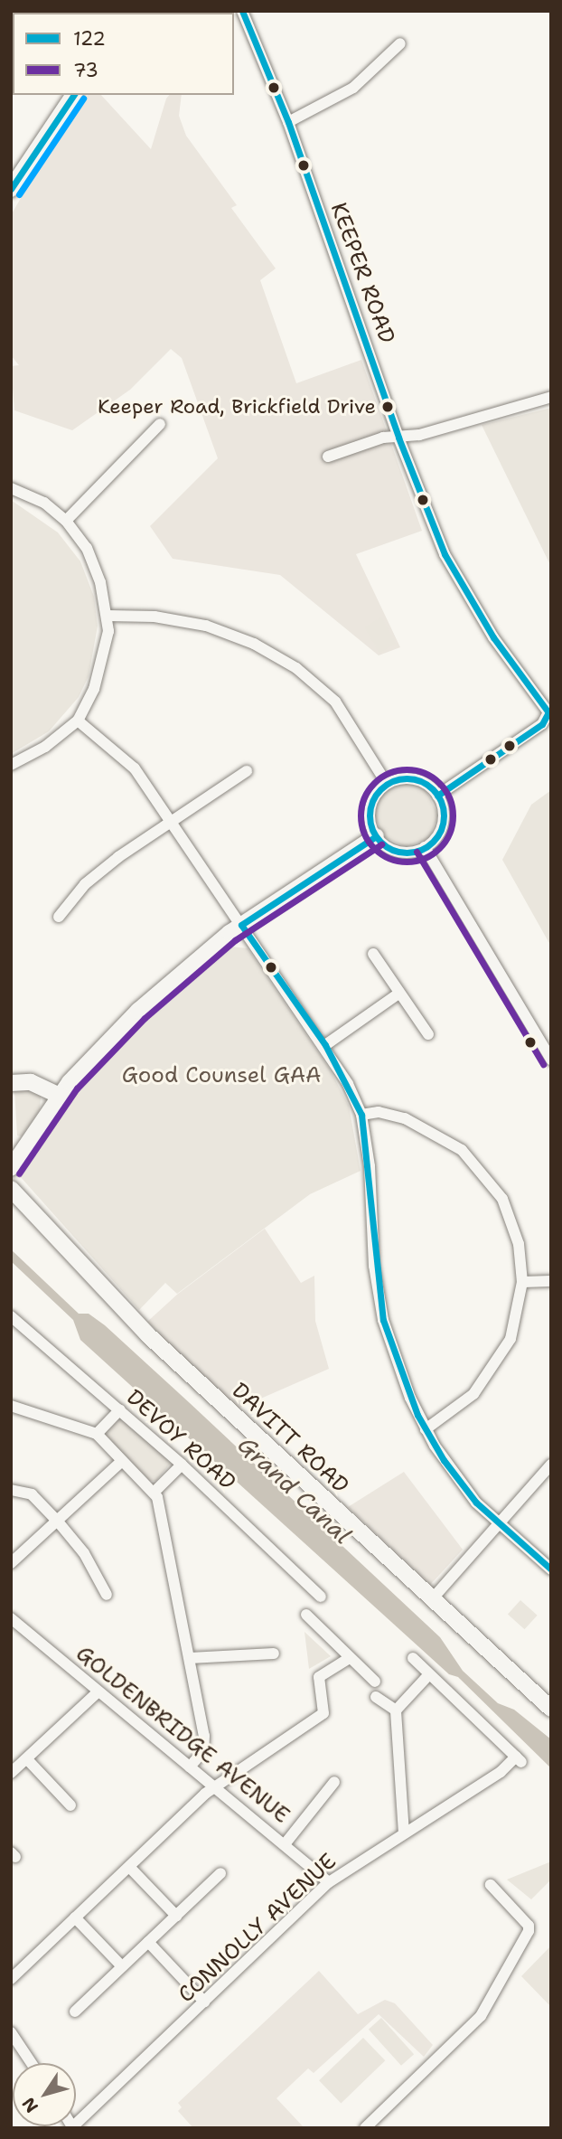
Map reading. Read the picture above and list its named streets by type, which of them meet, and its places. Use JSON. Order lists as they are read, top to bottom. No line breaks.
{"streets":{"main road":["DAVITT ROAD"],"street":["KEEPER ROAD","DEVOY ROAD","GOLDENBRIDGE AVENUE","CONNOLLY AVENUE"]},"crossings":[["GOLDENBRIDGE AVENUE","CONNOLLY AVENUE"]],"water":["Grand Canal"],"parks":["Good Counsel GAA"],"places":["Keeper Road, Brickfield Drive"],"lines":["transit line 122","transit line 73"],"legend":["122","73"],"north":"bottom left"}
